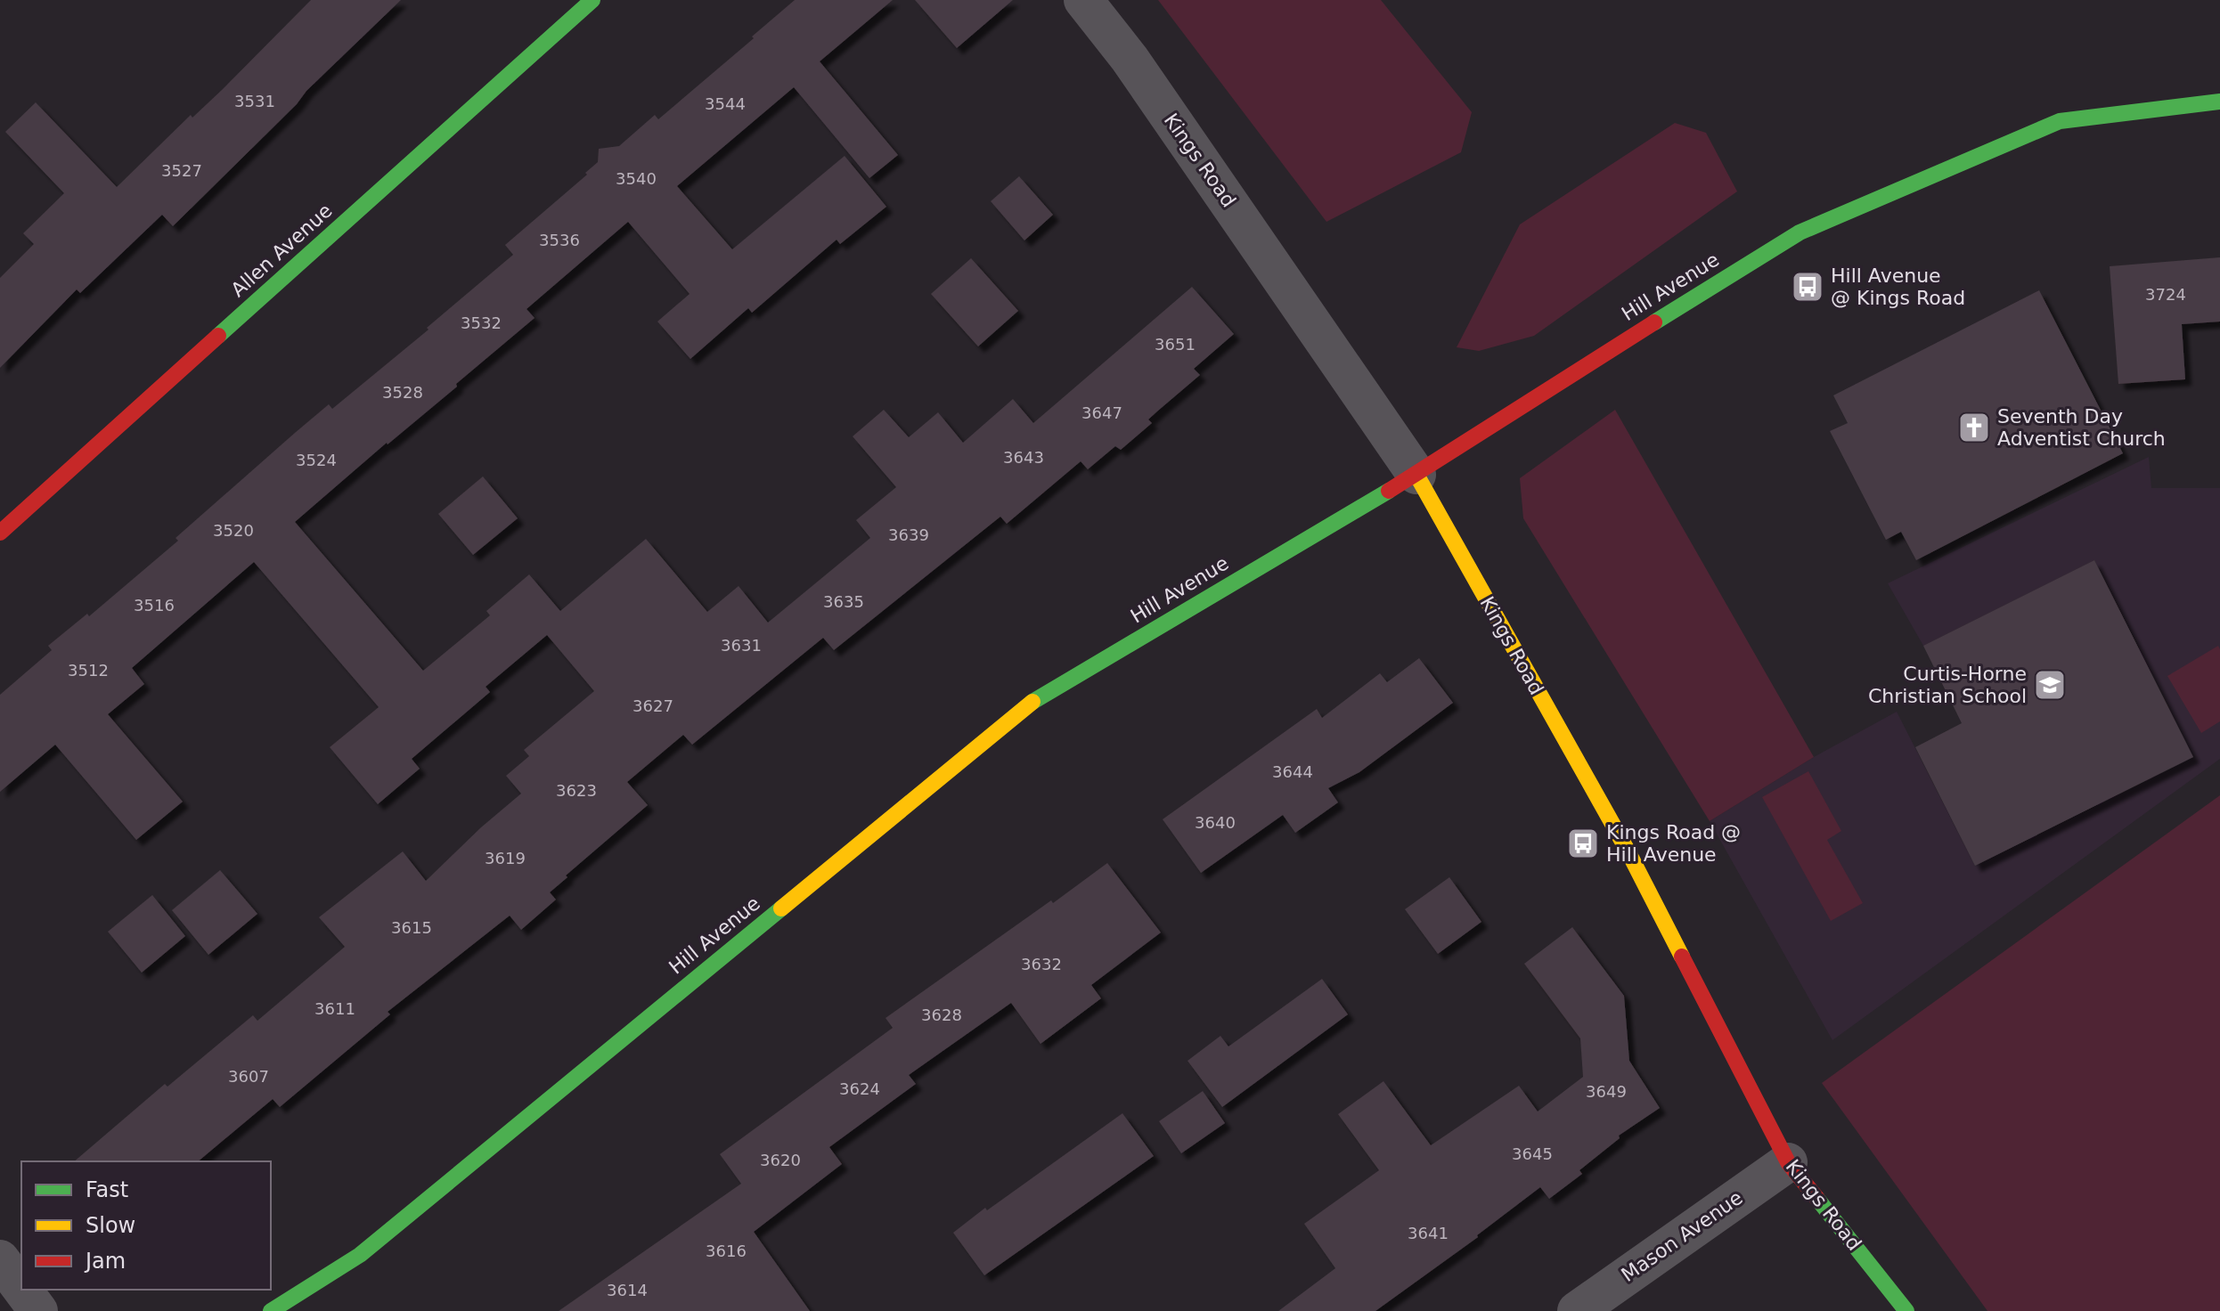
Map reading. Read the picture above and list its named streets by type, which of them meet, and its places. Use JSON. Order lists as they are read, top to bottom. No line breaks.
{"streets":{"street":["Kings Road","Allen Avenue","Hill Avenue","Mason Avenue"]},"crossings":[["Kings Road","Hill Avenue"],["Kings Road","Mason Avenue"]],"places":{"bus stop":["Hill Avenue @ Kings Road","Kings Road @ Hill Avenue"],"church":["Seventh Day Adventist Church"],"school or university":["Curtis-Horne Christian School"]},"house_numbers":["3531","3544","3527","3540","3536","3724","3532","3651","3528","3647","3643","3524","3520","3639","3635","3516","3631","3512","3627","3644","3623","3640","3619","3615","3632","3611","3628","3607","3624","3649","3645","3620","3641","3616","3614"],"legend":["Fast","Slow","Jam"]}
